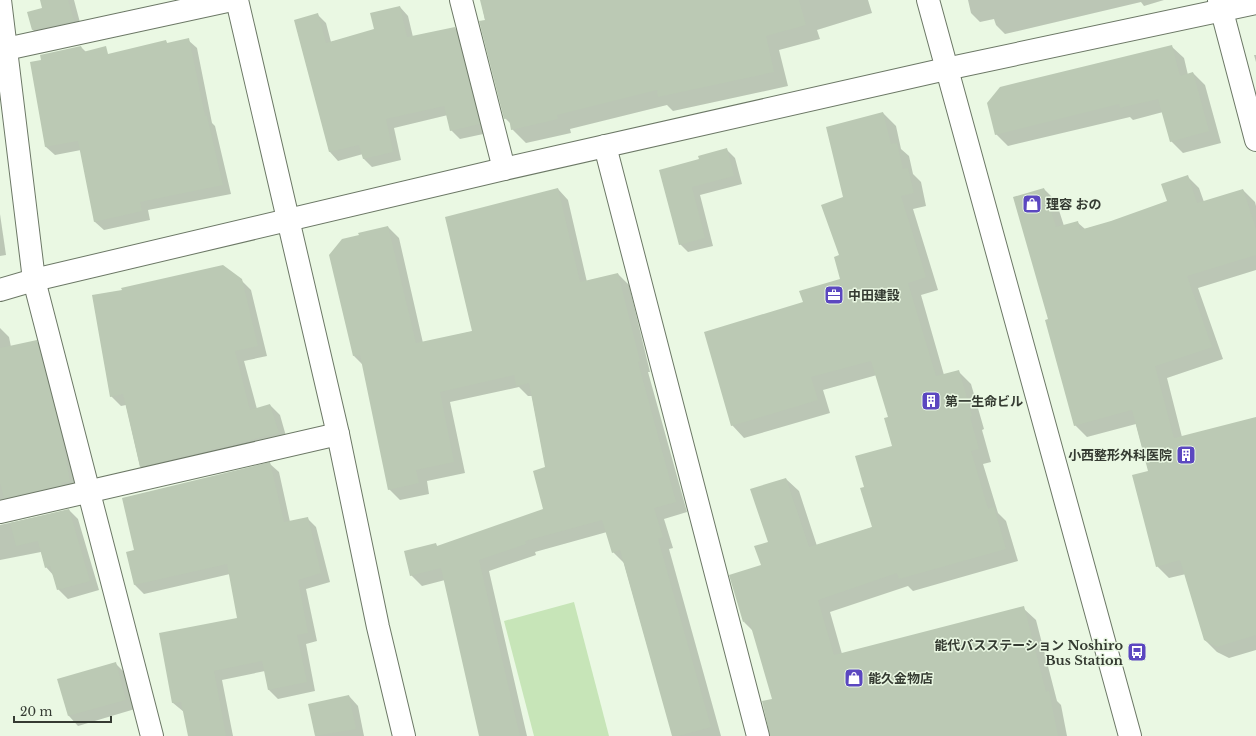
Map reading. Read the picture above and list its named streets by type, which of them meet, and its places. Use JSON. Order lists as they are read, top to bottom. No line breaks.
{"places":{"shop":["理容 おの","能久金物店"],"office":["中田建設"],"building":["第一生命ビル","小西整形外科医院"],"bus stop":["能代バスステーション Noshiro Bus Station"]},"scale_bar":"20 m"}
